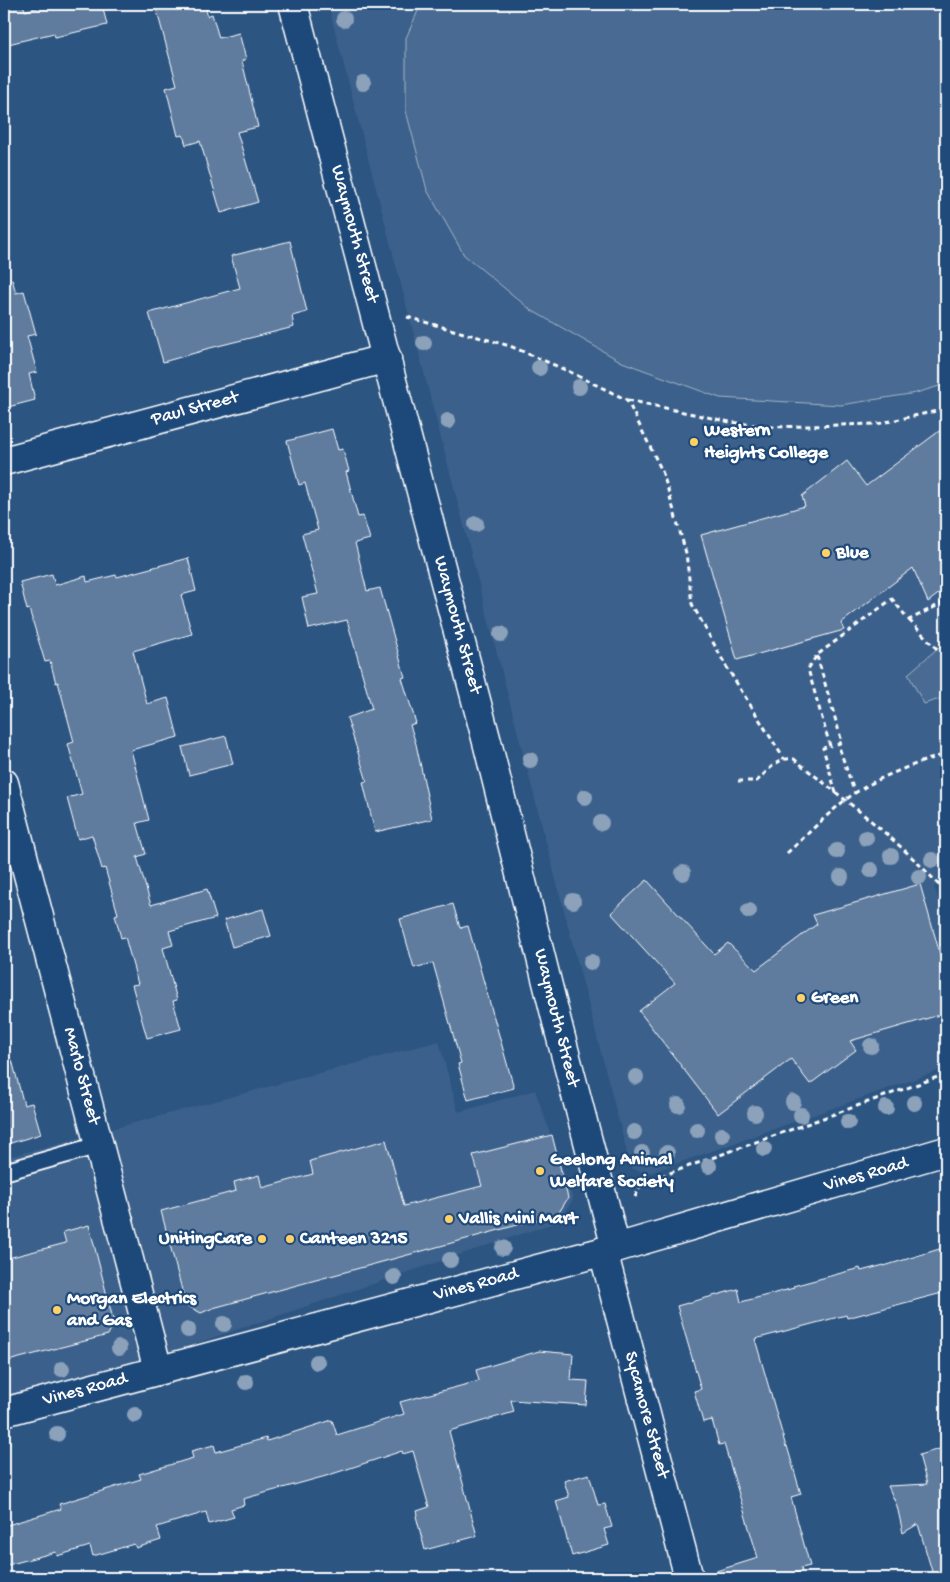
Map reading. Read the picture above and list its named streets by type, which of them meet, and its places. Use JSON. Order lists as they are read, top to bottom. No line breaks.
{"streets":{"street":["Waymouth Street","Paul Street","Marlo Street","Vines Road","Sycamore Street"]},"crossings":[["Waymouth Street","Paul Street"],["Waymouth Street","Vines Road"],["Waymouth Street","Sycamore Street"],["Marlo Street","Vines Road"],["Vines Road","Sycamore Street"]],"places":["Western Heights College","Blue","Green","Geelong Animal Welfare Society","Vallis Mini Mart","UnitingCare","Canteen 3215","Morgan Electrics and Gas"]}
